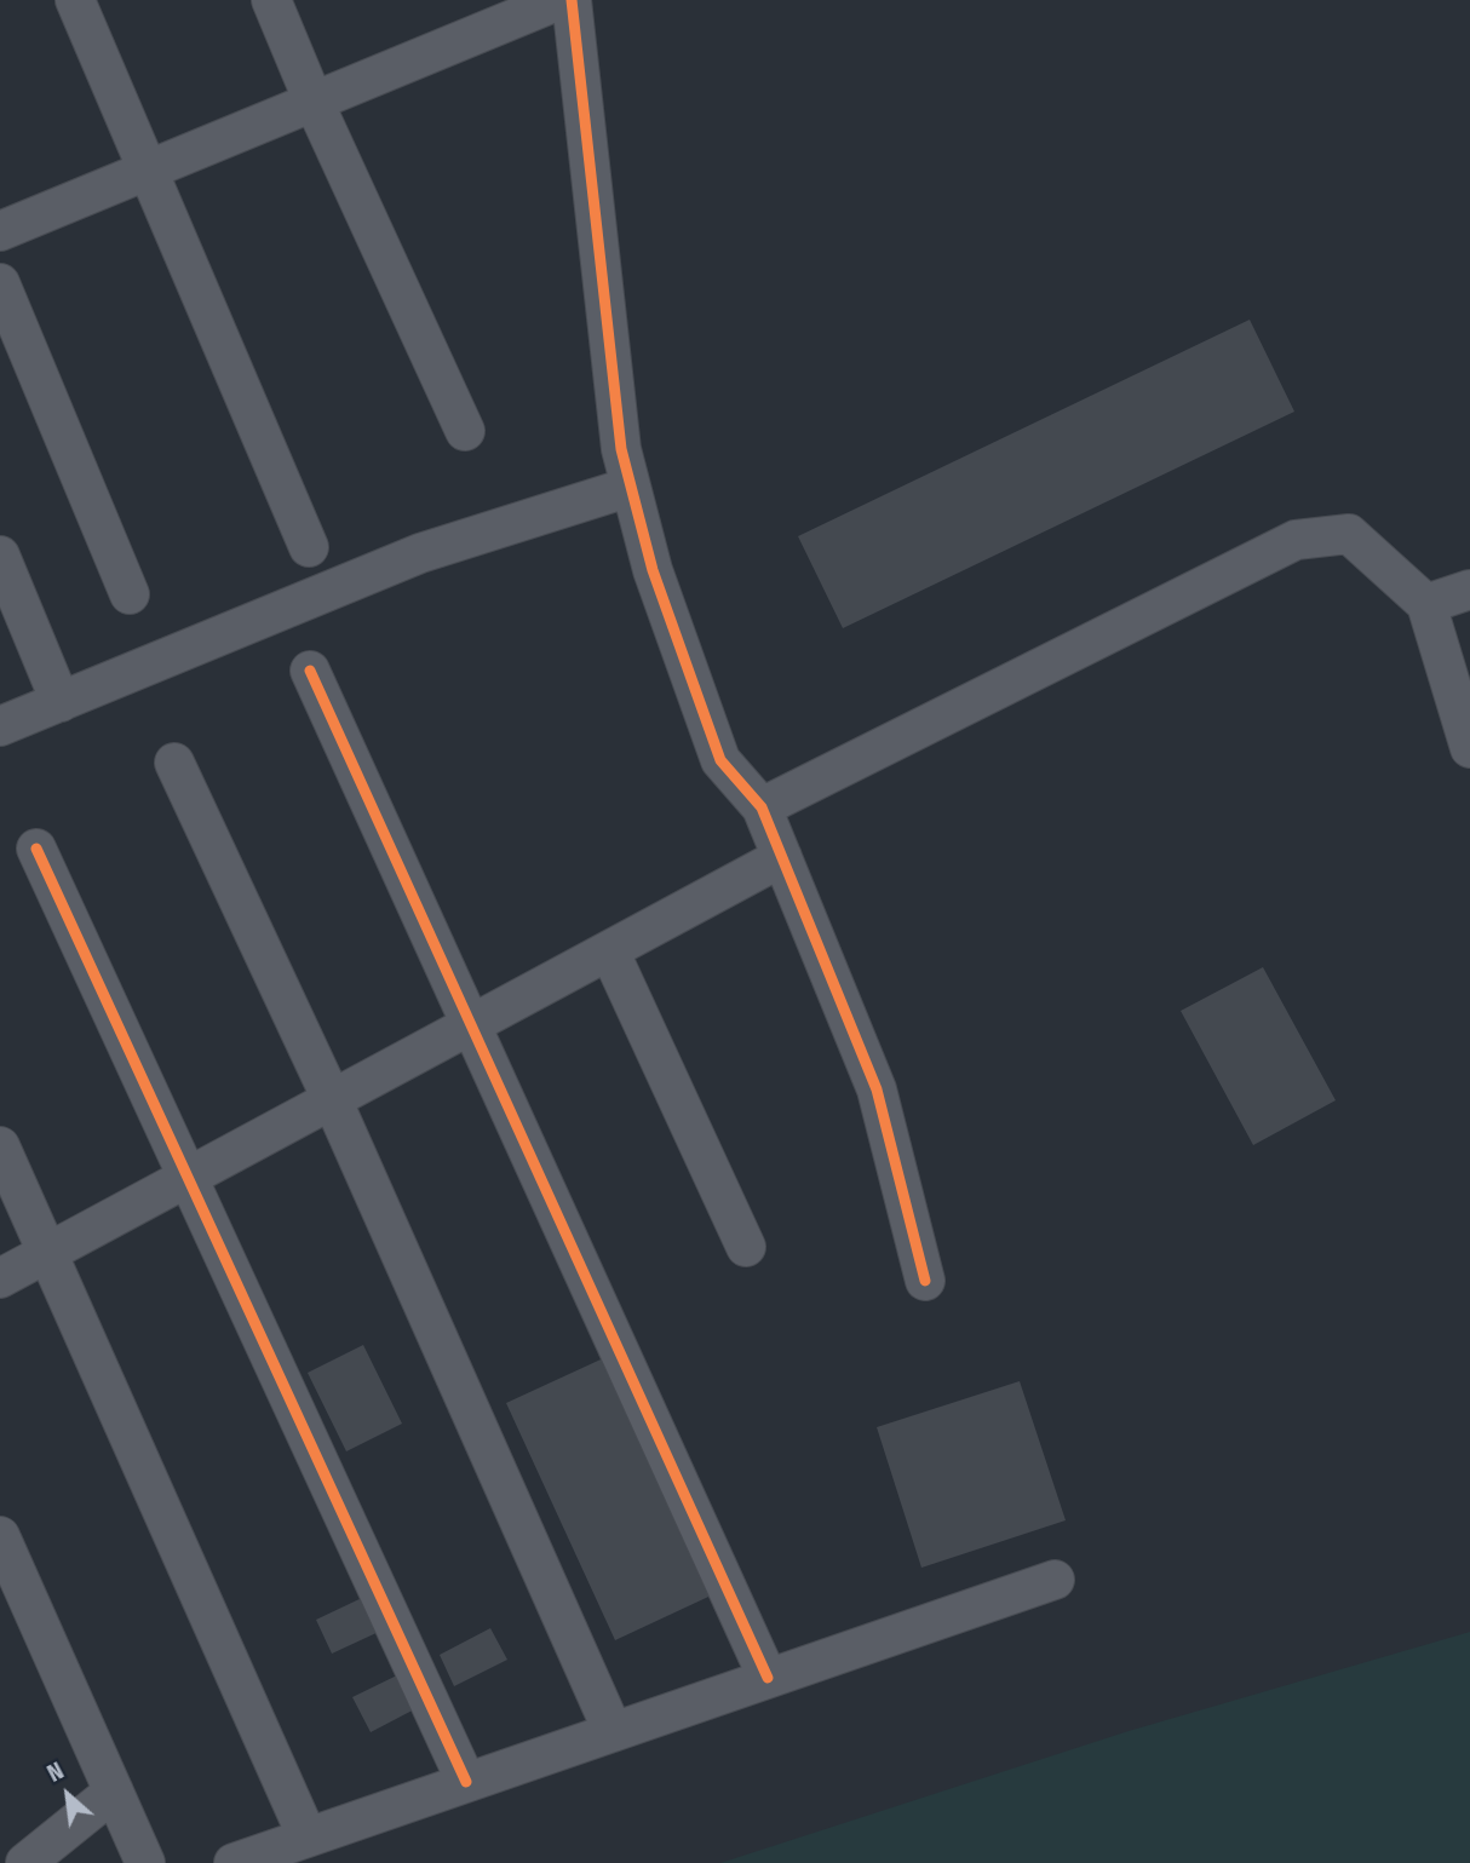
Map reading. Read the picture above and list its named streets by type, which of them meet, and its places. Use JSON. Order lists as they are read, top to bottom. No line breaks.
{"north":"top left"}
